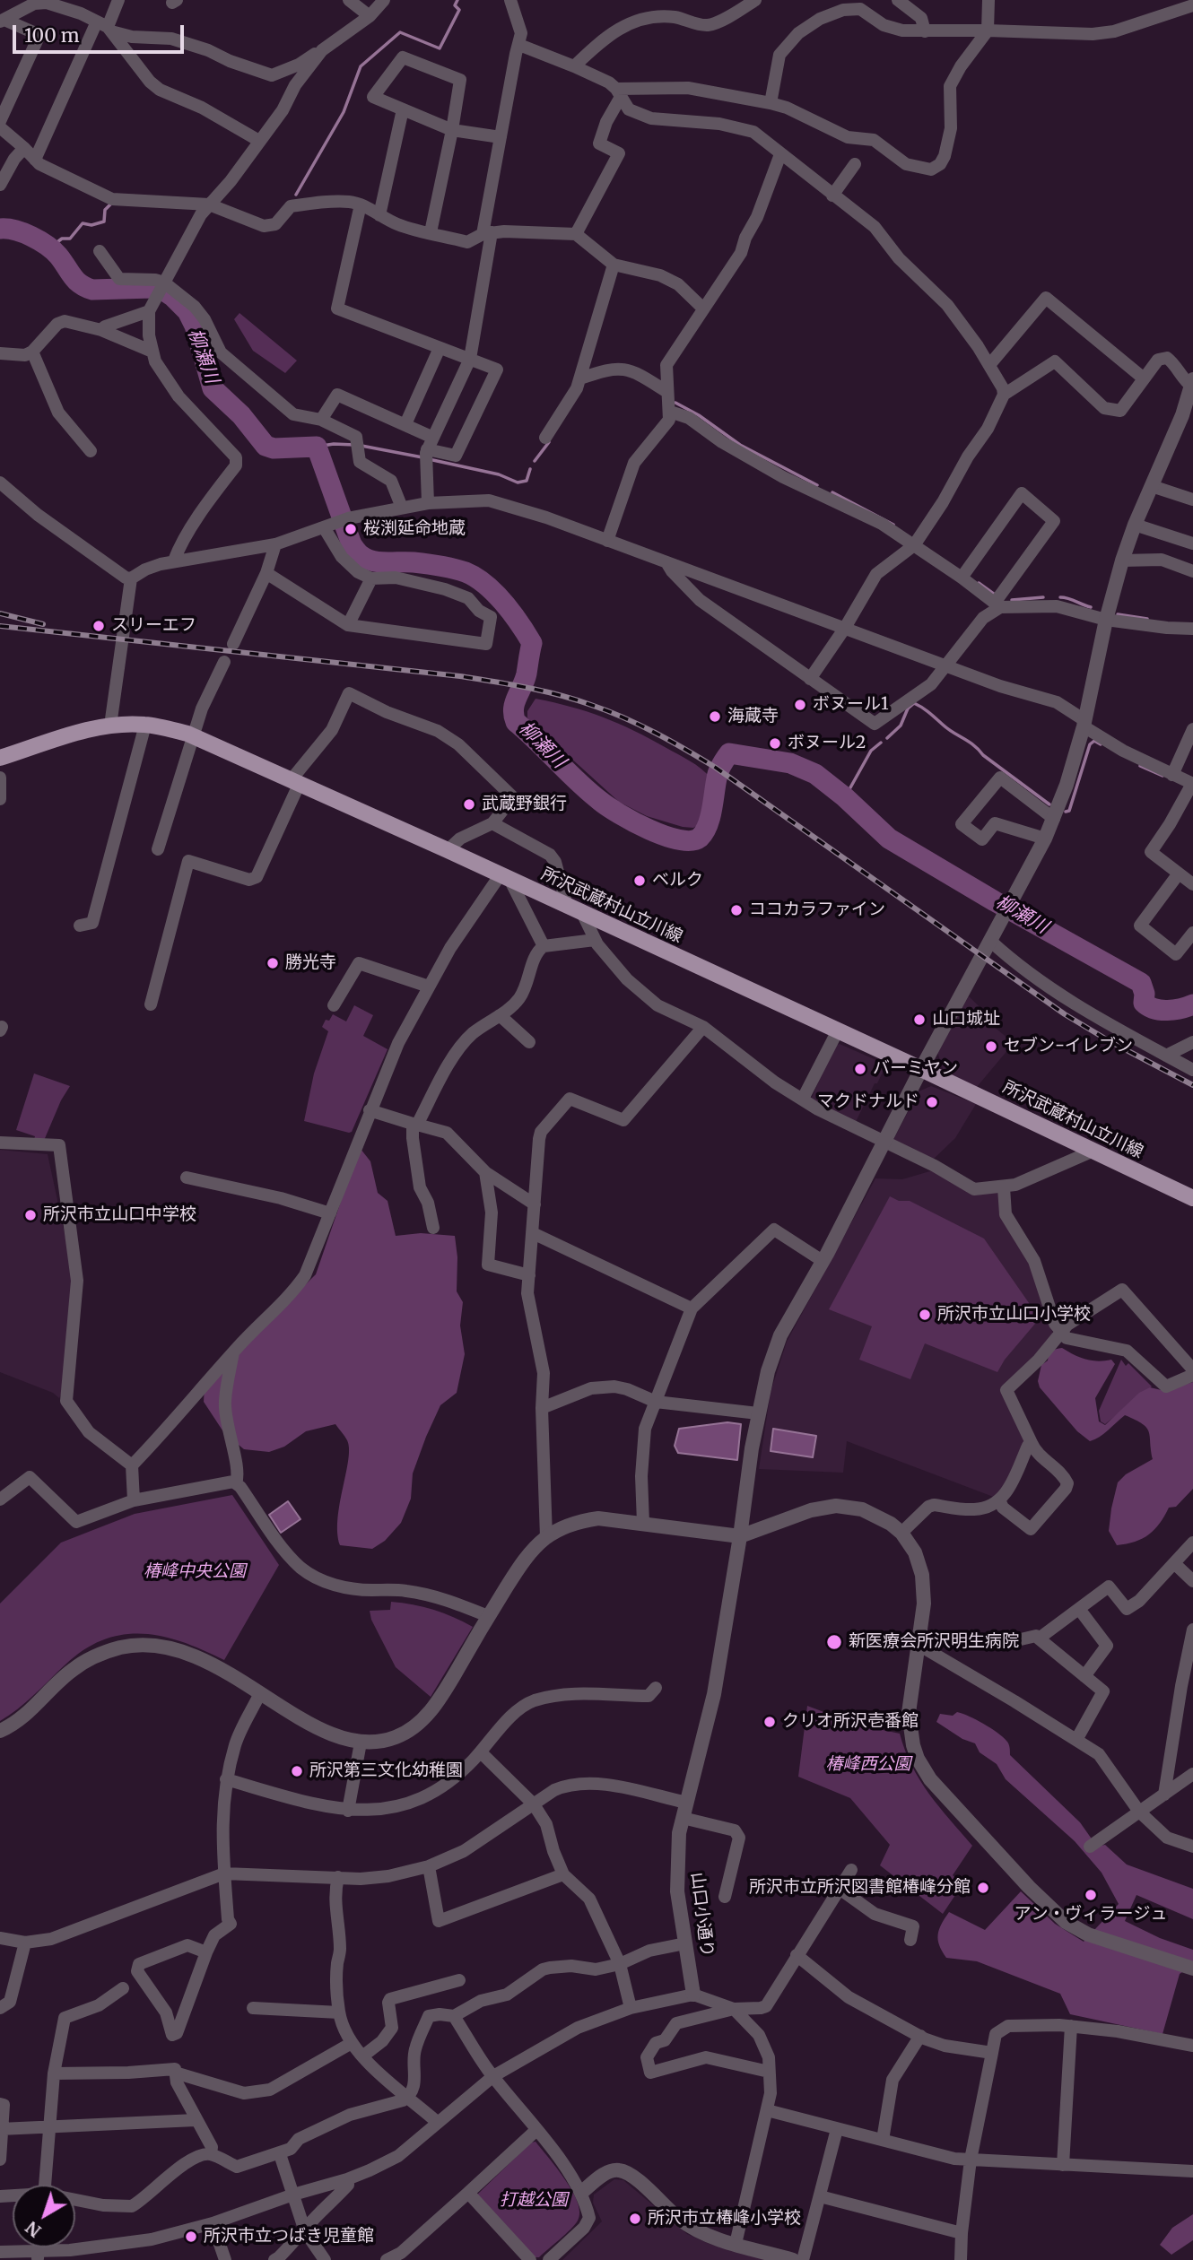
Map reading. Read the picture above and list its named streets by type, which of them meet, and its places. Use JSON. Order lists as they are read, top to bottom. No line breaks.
{"streets":{"main road":["所沢武蔵村山立川線"],"street":["山口小通り"]},"crossings":[["所沢武蔵村山立川線","山口小通り"]],"water":["柳瀬川"],"parks":["椿峰中央公園","椿峰西公園","打越公園"],"places":["桜渕延命地蔵","スリーエフ","ボヌール1","海蔵寺","ボヌール2","武蔵野銀行","ベルク","ココカラファイン","勝光寺","山口城址","セブン-イレブン","バーミヤン","マクドナルド","所沢市立山口中学校","所沢市立山口小学校","新医療会所沢明生病院","クリオ所沢壱番館","所沢第三文化幼稚園","所沢市立所沢図書館椿峰分館","アン・ヴィラージュ","所沢市立椿峰小学校","所沢市立つばき児童館"],"scale_bar":"100 m","north":"bottom left"}
